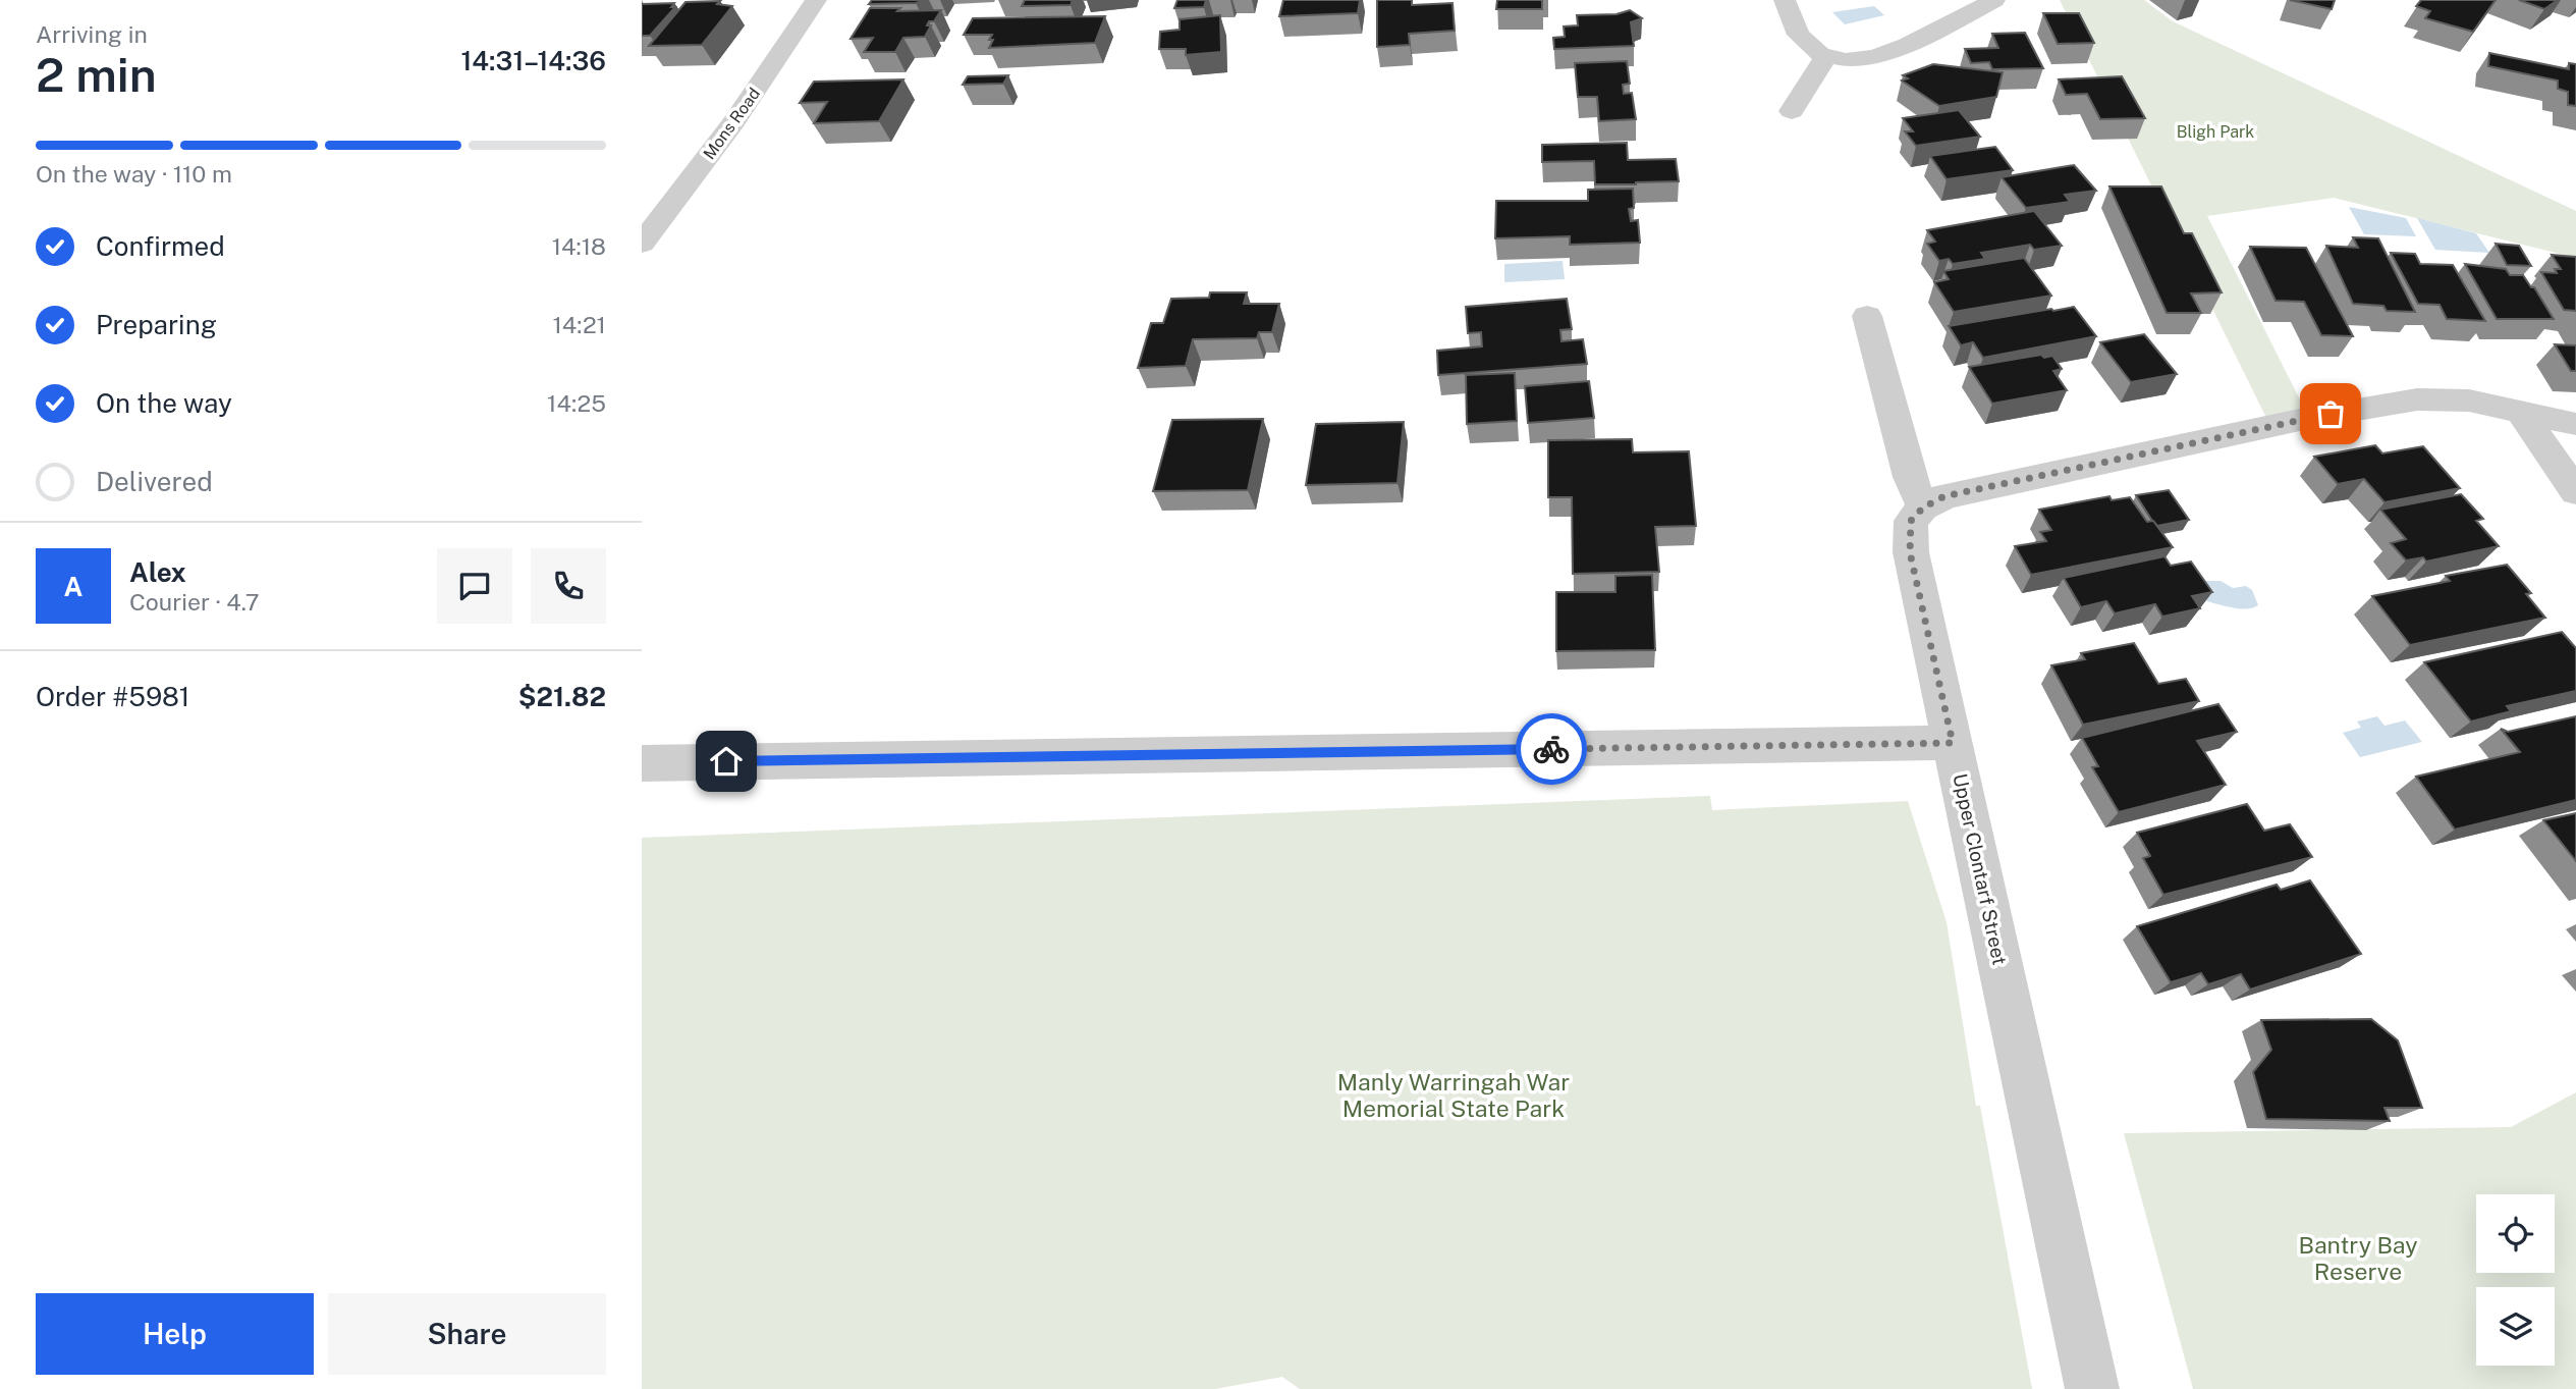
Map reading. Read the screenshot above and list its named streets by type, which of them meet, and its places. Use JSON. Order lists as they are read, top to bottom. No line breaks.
{"streets":{"street":["Mons Road","Upper Clontarf Street"]},"parks":["Bligh Park","Manly Warringah War Memorial State Park","Bantry Bay Reserve"],"page":{"heading":["2 min","Arriving in","14:31–14:36"],"panel":["Alex","Courier · 4.7","Order #5981","$21.82"],"bar":"On the way · 110 m","list":[["Confirmed","14:18"],["Preparing","14:21"],["On the way","14:25"],"Delivered"],"round":"A","buttons":["Help","Share"]}}
